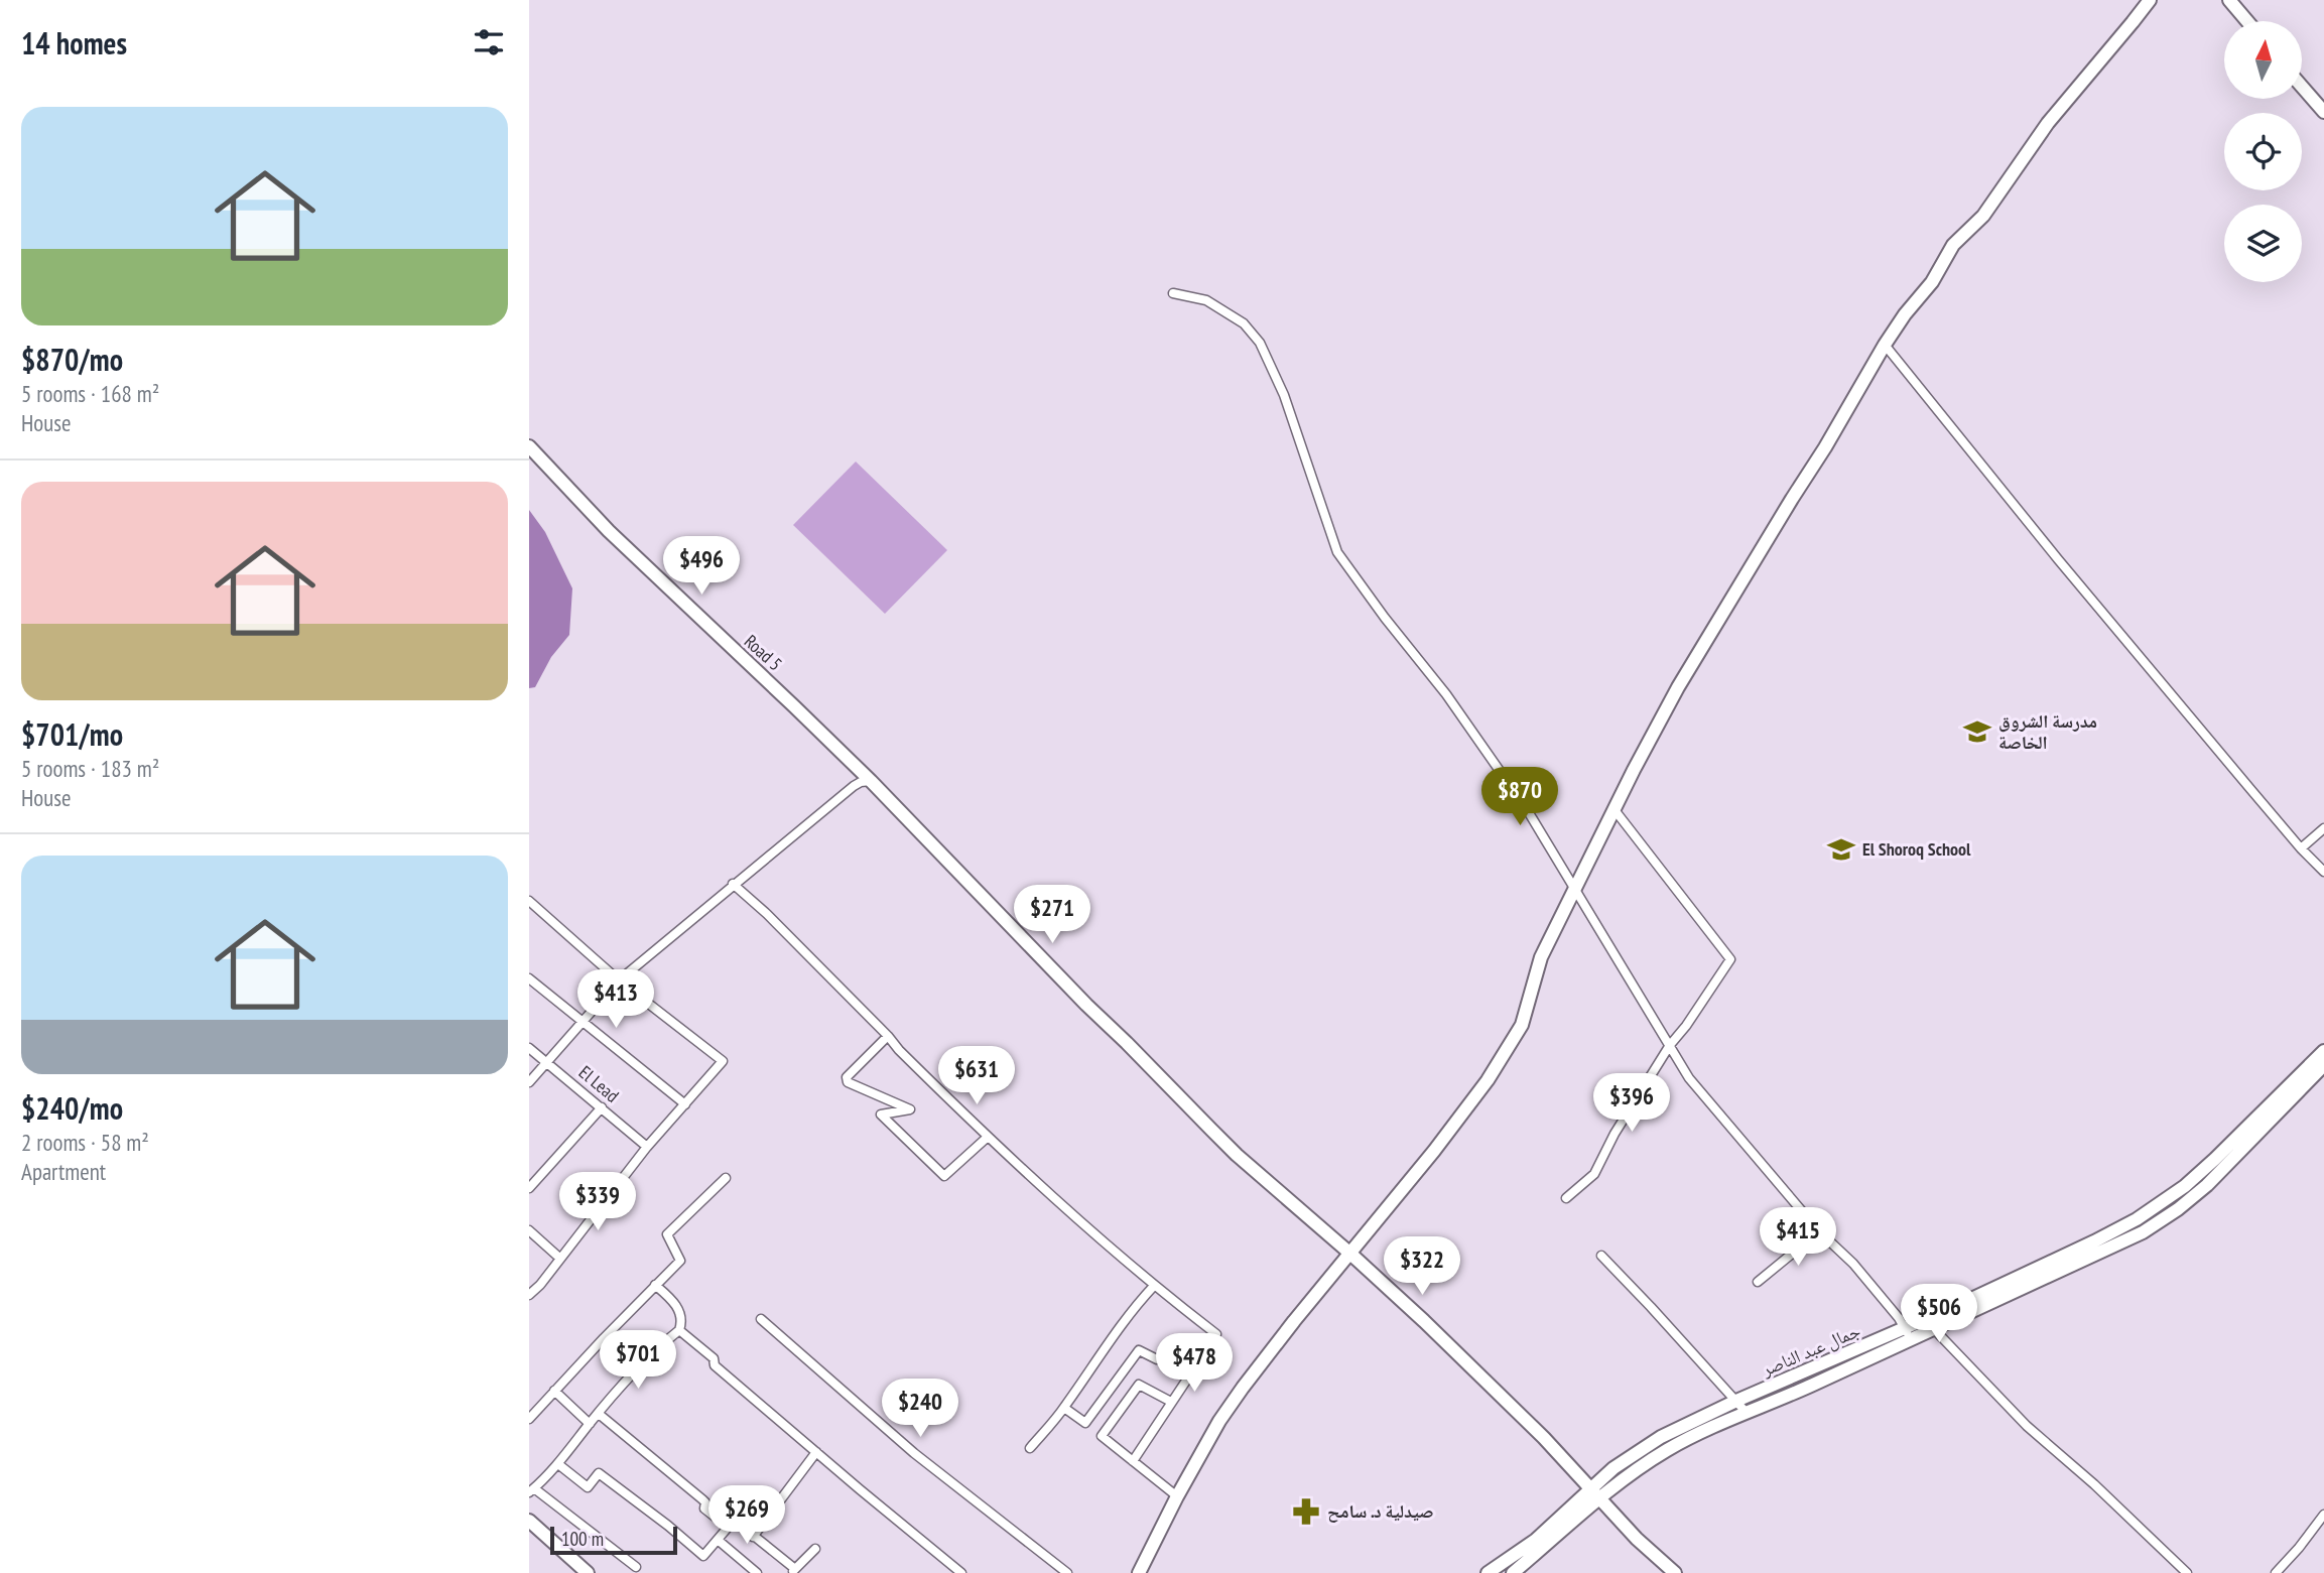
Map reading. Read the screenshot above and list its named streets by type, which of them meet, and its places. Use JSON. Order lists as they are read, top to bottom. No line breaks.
{"streets":{"main road":["Road 5","جمال عبد الناصر"],"street":["El Lead"]},"crossings":[["Road 5","جمال عبد الناصر"]],"places":{"school or university":["مدرسة الشروق الخاصة","El Shoroq School"],"pharmacy":["صيدلية د. سامح"]},"scale_bar":"100 m","north":"top","page":{"heading":"14 homes","list":[{"name":"$870/mo","note":"5 rooms · 168 m² · House"},{"name":"$701/mo","note":"5 rooms · 183 m² · House"},{"name":"$240/mo","note":"2 rooms · 58 m² · Apartment"}],"price":["$496","$870","$271","$413","$631","$396","$339","$415","$322","$506","$701","$478","$240","$269"],"scale":"100 m"}}
